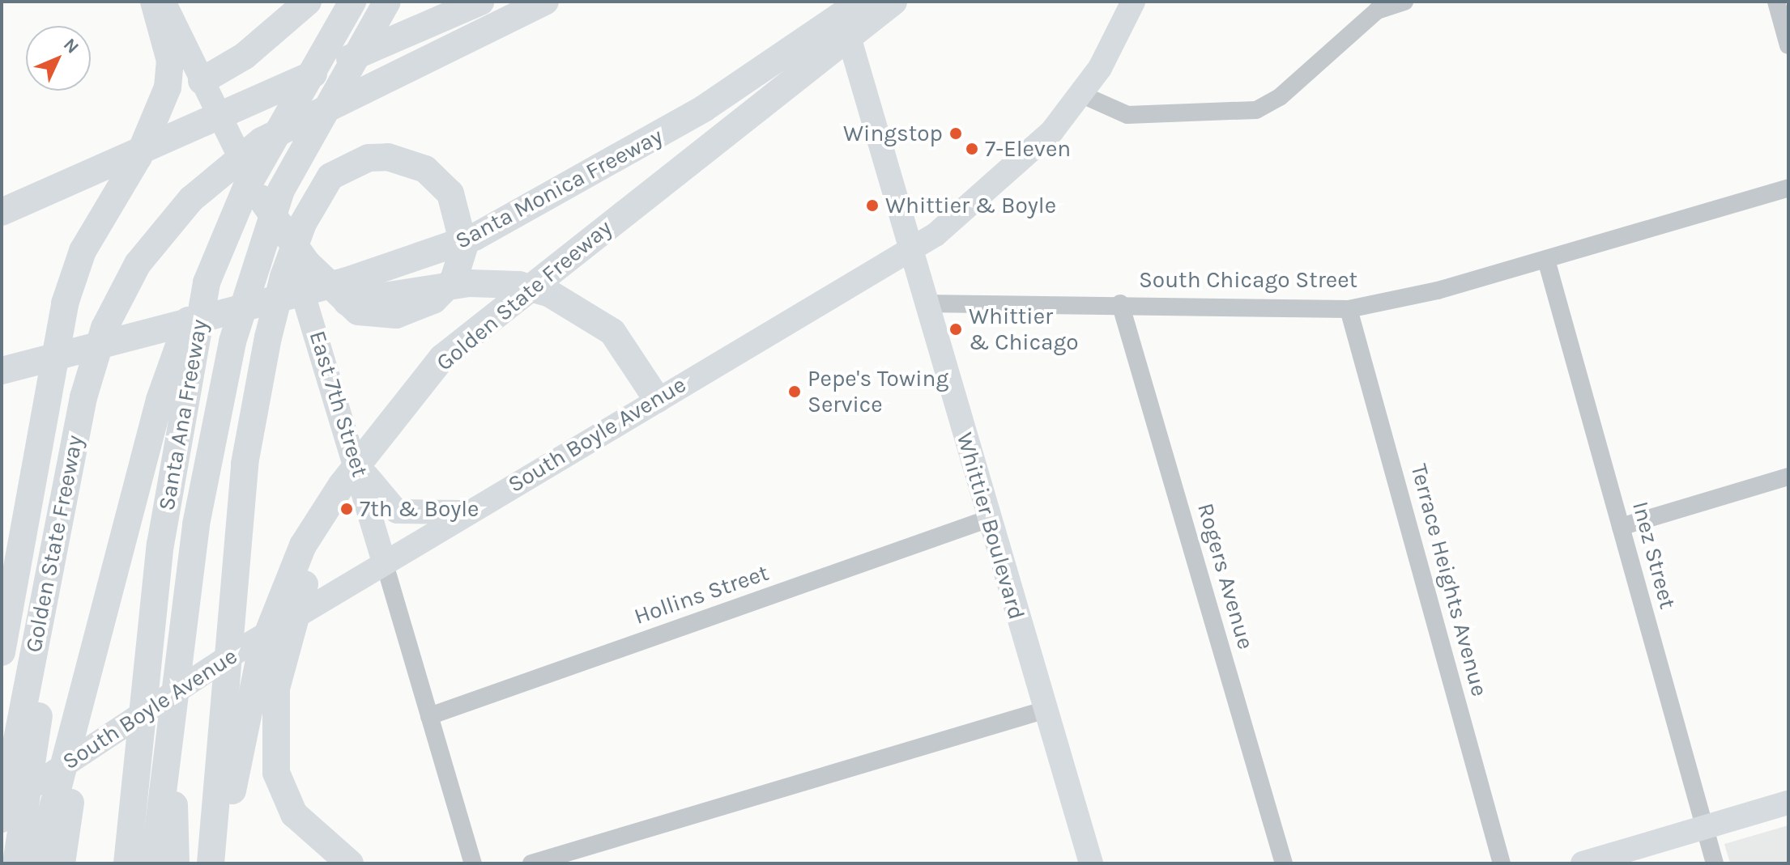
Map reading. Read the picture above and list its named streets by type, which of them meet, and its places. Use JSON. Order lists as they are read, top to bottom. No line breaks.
{"streets":{"highway":["Santa Monica Freeway","Golden State Freeway","Santa Ana Freeway"],"main road":["East 7th Street","South Boyle Avenue","Whittier Boulevard"],"street":["South Chicago Street","Inez Street","Rogers Avenue","Terrace Heights Avenue","Hollins Street"]},"crossings":[["South Chicago Street","Whittier Boulevard"],["South Chicago Street","Inez Street"],["South Chicago Street","Rogers Avenue"],["South Chicago Street","Terrace Heights Avenue"],["Golden State Freeway","East 7th Street"],["East 7th Street","South Boyle Avenue"],["East 7th Street","Hollins Street"],["South Boyle Avenue","Whittier Boulevard"],["Whittier Boulevard","Hollins Street"]],"places":["Wingstop","7-Eleven","Whittier & Boyle","Whittier & Chicago","Pepe's Towing Service","7th & Boyle"],"north":"top right"}
